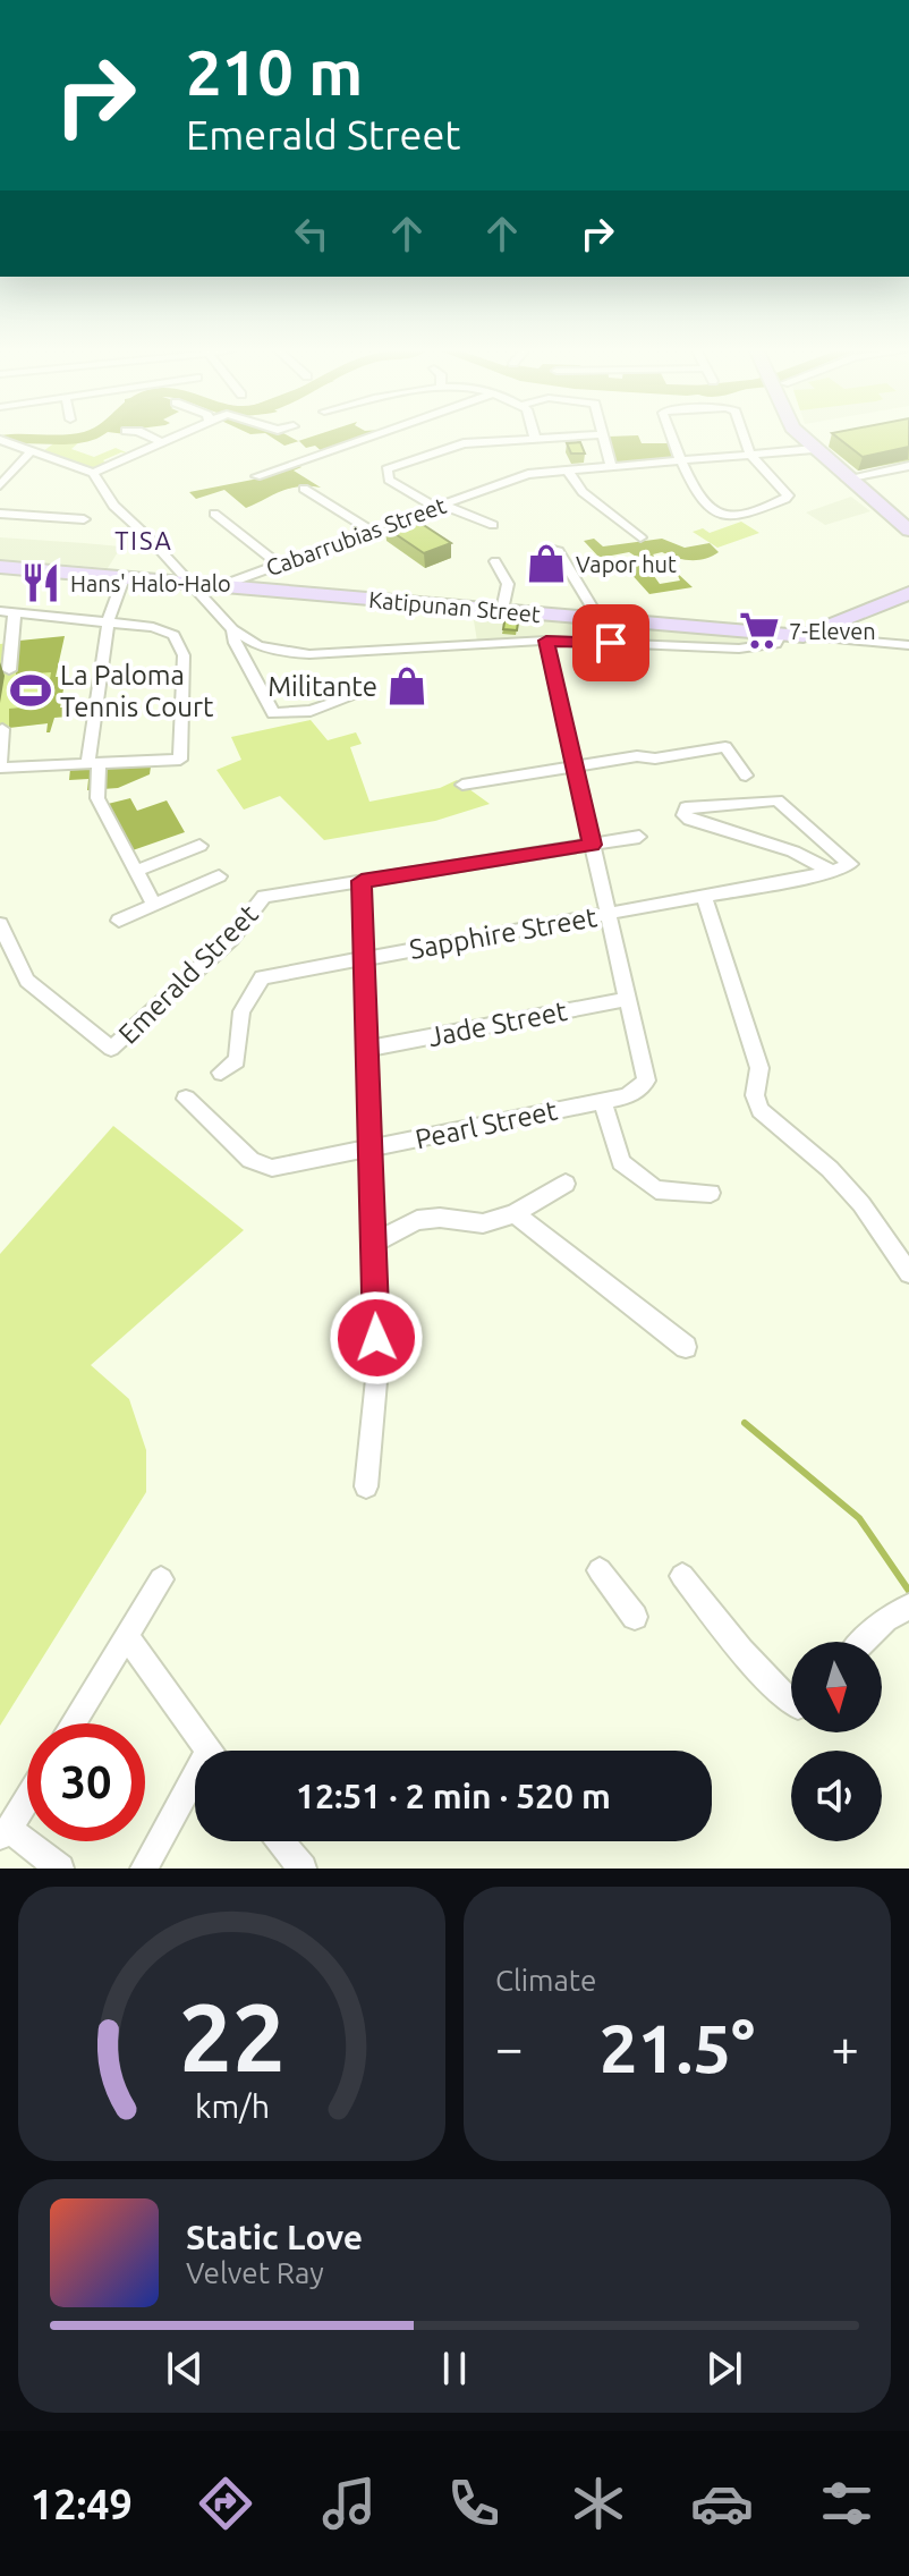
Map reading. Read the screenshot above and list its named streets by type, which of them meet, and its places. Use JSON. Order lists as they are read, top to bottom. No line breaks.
{"streets":{"main road":["Katipunan Street"],"street":["Cabarrubias Street","Sapphire Street","Emerald Street","Jade Street","Pearl Street"]},"crossings":[["Cabarrubias Street","Katipunan Street"],["Jade Street","Pearl Street"]],"districts":["TISA"],"places":{"shop":["Vapor hut","Militante"],"restaurant":["Hans' Halo-Halo"],"supermarket":["7-Eleven"],"sports":["La Paloma Tennis Court"]},"north":"bottom","page":{"turn":["210 m","Emerald Street"],"limit":"30","trip":"12:51 · 2 min · 520 m","tile":"Climate","heat":["−","21.5°","+"],"song":["Static Love","Velvet Ray"],"tabs":"12:49","gauge":["22","km/h"]}}
